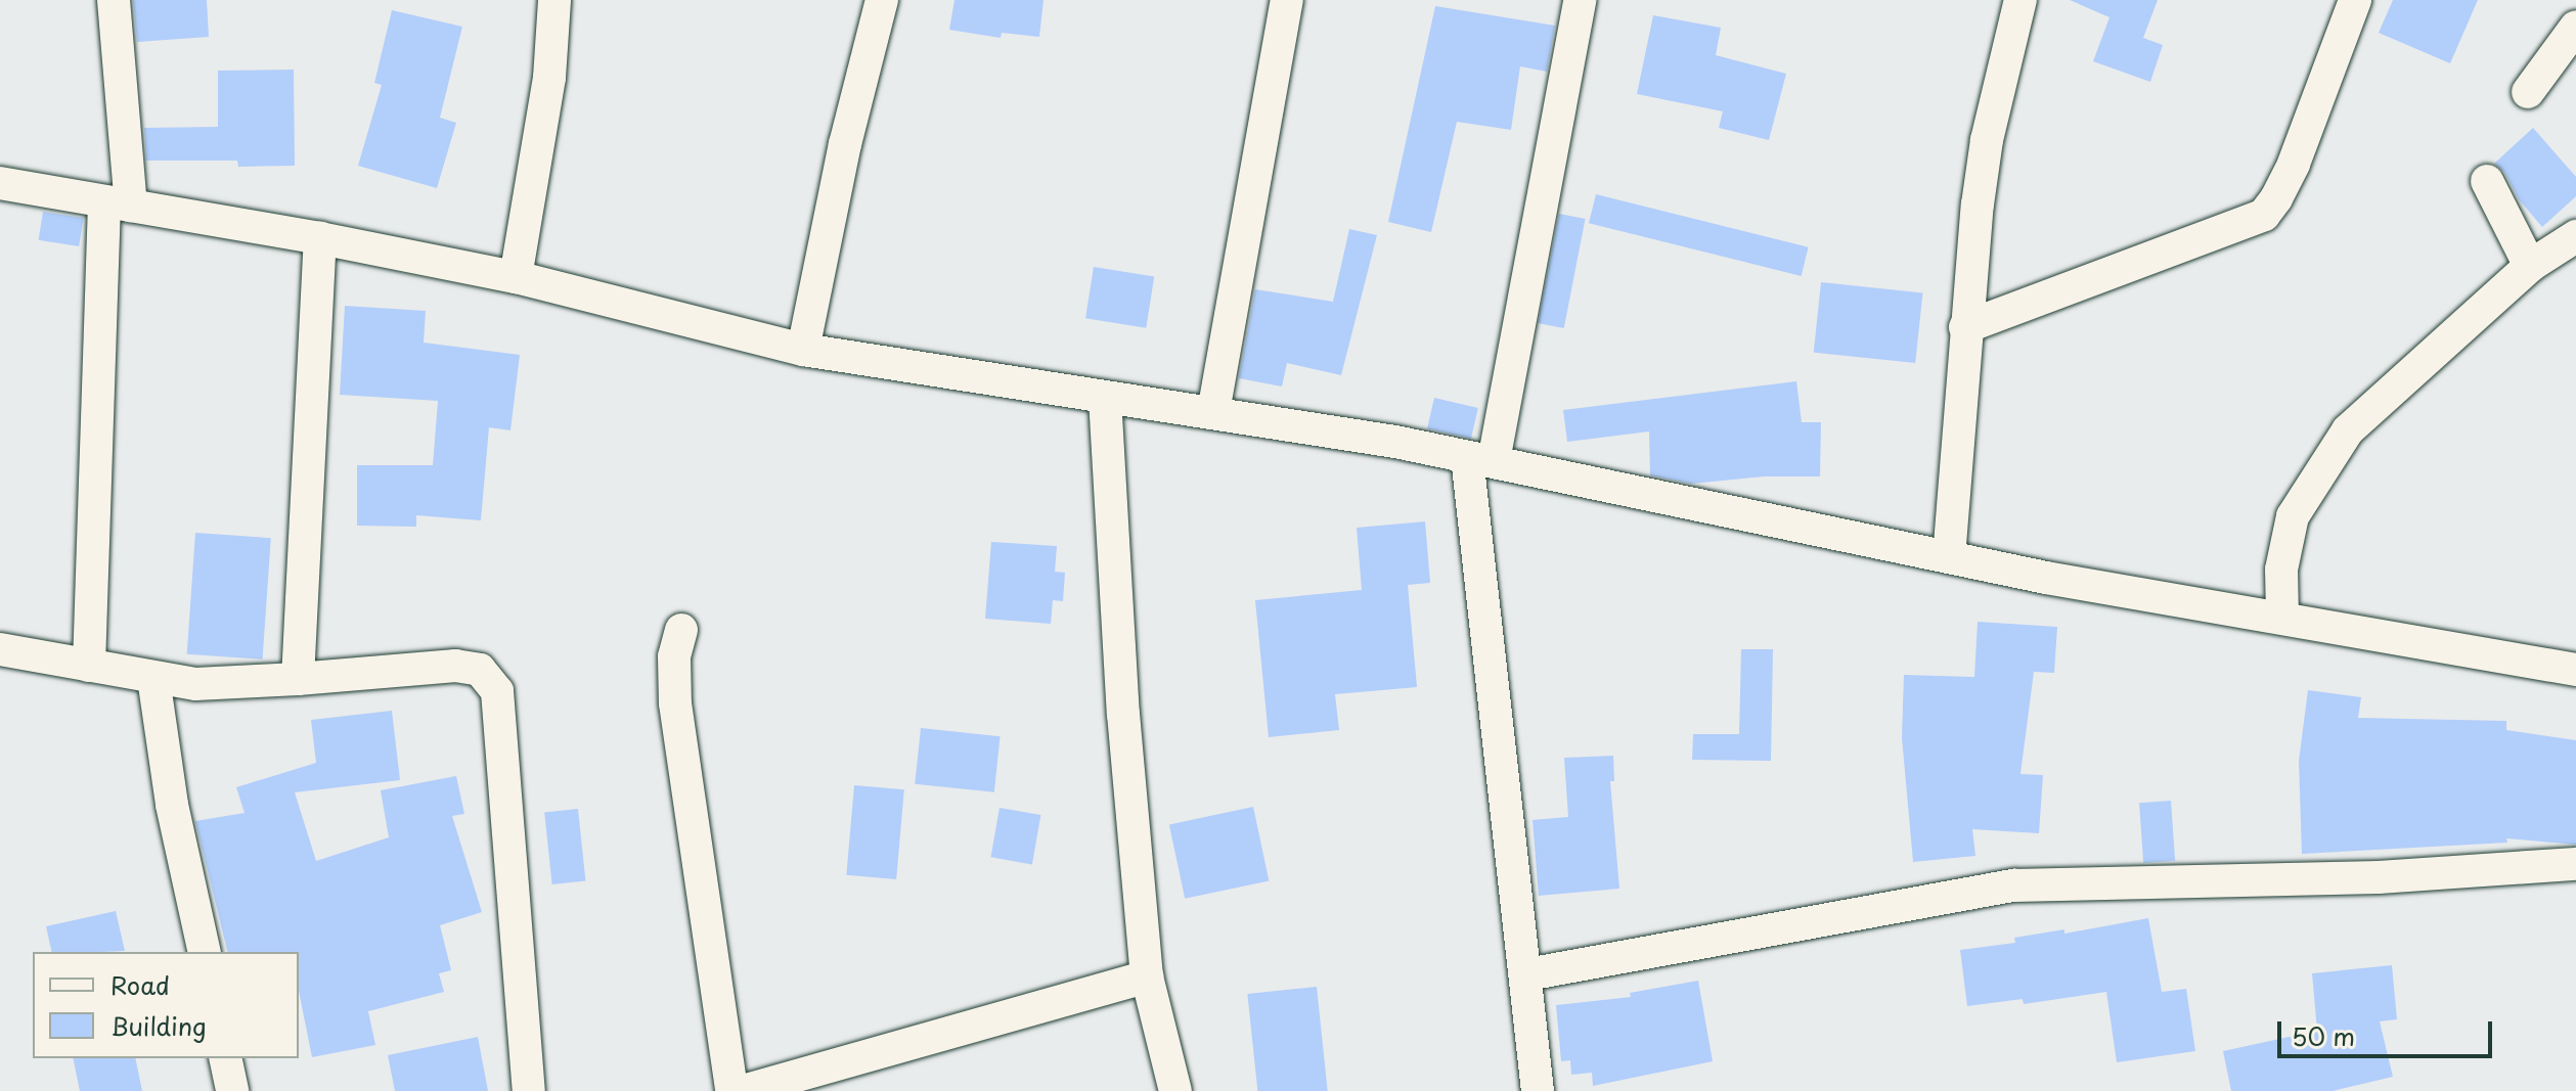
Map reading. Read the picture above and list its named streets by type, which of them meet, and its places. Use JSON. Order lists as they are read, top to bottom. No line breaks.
{"legend":["Road","Building"],"scale_bar":"50 m"}
